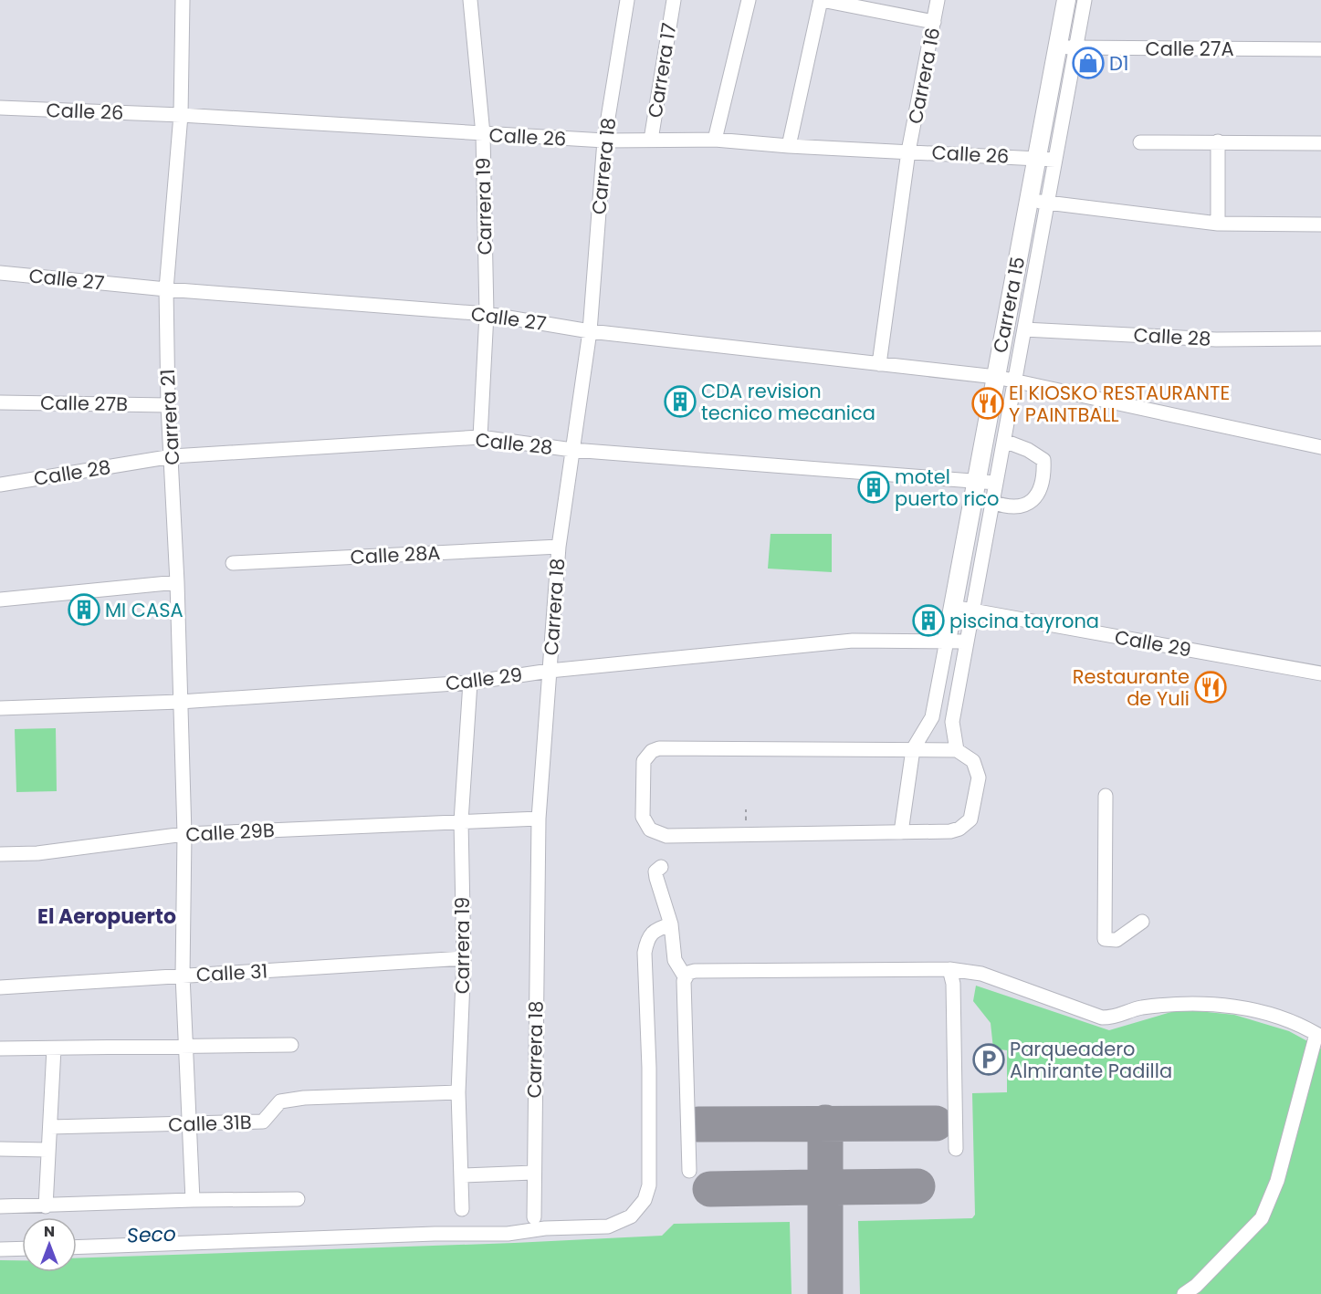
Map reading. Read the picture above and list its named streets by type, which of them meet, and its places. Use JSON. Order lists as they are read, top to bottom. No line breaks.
{"streets":{"main road":["Carrera 15"],"street":["Calle 27A","Carrera 17","Carrera 16","Calle 26","Carrera 18","Carrera 19","Calle 27","Calle 28","Calle 27B","Carrera 21","Calle 28A","Calle 29","Calle 29B","Calle 31","Calle 31B"]},"crossings":[["Calle 27A","Carrera 15"],["Carrera 17","Calle 26"],["Carrera 16","Calle 26"],["Carrera 16","Calle 27"],["Calle 26","Carrera 18"],["Calle 26","Carrera 19"],["Calle 26","Carrera 15"],["Calle 26","Carrera 21"],["Carrera 18","Calle 27"],["Carrera 18","Calle 28"],["Carrera 18","Calle 28A"],["Carrera 18","Calle 29"],["Carrera 18","Calle 29B"],["Carrera 19","Calle 27"],["Carrera 19","Calle 28"],["Carrera 19","Calle 29"],["Carrera 19","Calle 29B"],["Carrera 19","Calle 31"],["Carrera 19","Calle 31B"],["Calle 27","Carrera 15"],["Calle 27","Carrera 21"],["Carrera 15","Calle 28"],["Carrera 15","Calle 29"],["Calle 28","Carrera 21"],["Calle 27B","Carrera 21"],["Carrera 21","Calle 29"],["Carrera 21","Calle 29B"],["Carrera 21","Calle 31"],["Carrera 21","Calle 31B"]],"districts":["El Aeropuerto"],"water":["Seco"],"places":{"shop":["D1"],"building":["CDA revision tecnico mecanica","motel puerto rico","MI CASA","piscina tayrona"],"restaurant":["El KIOSKO RESTAURANTE Y PAINTBALL","Restaurante de Yuli"],"parking":["Parqueadero Almirante Padilla"]},"north":"top"}
